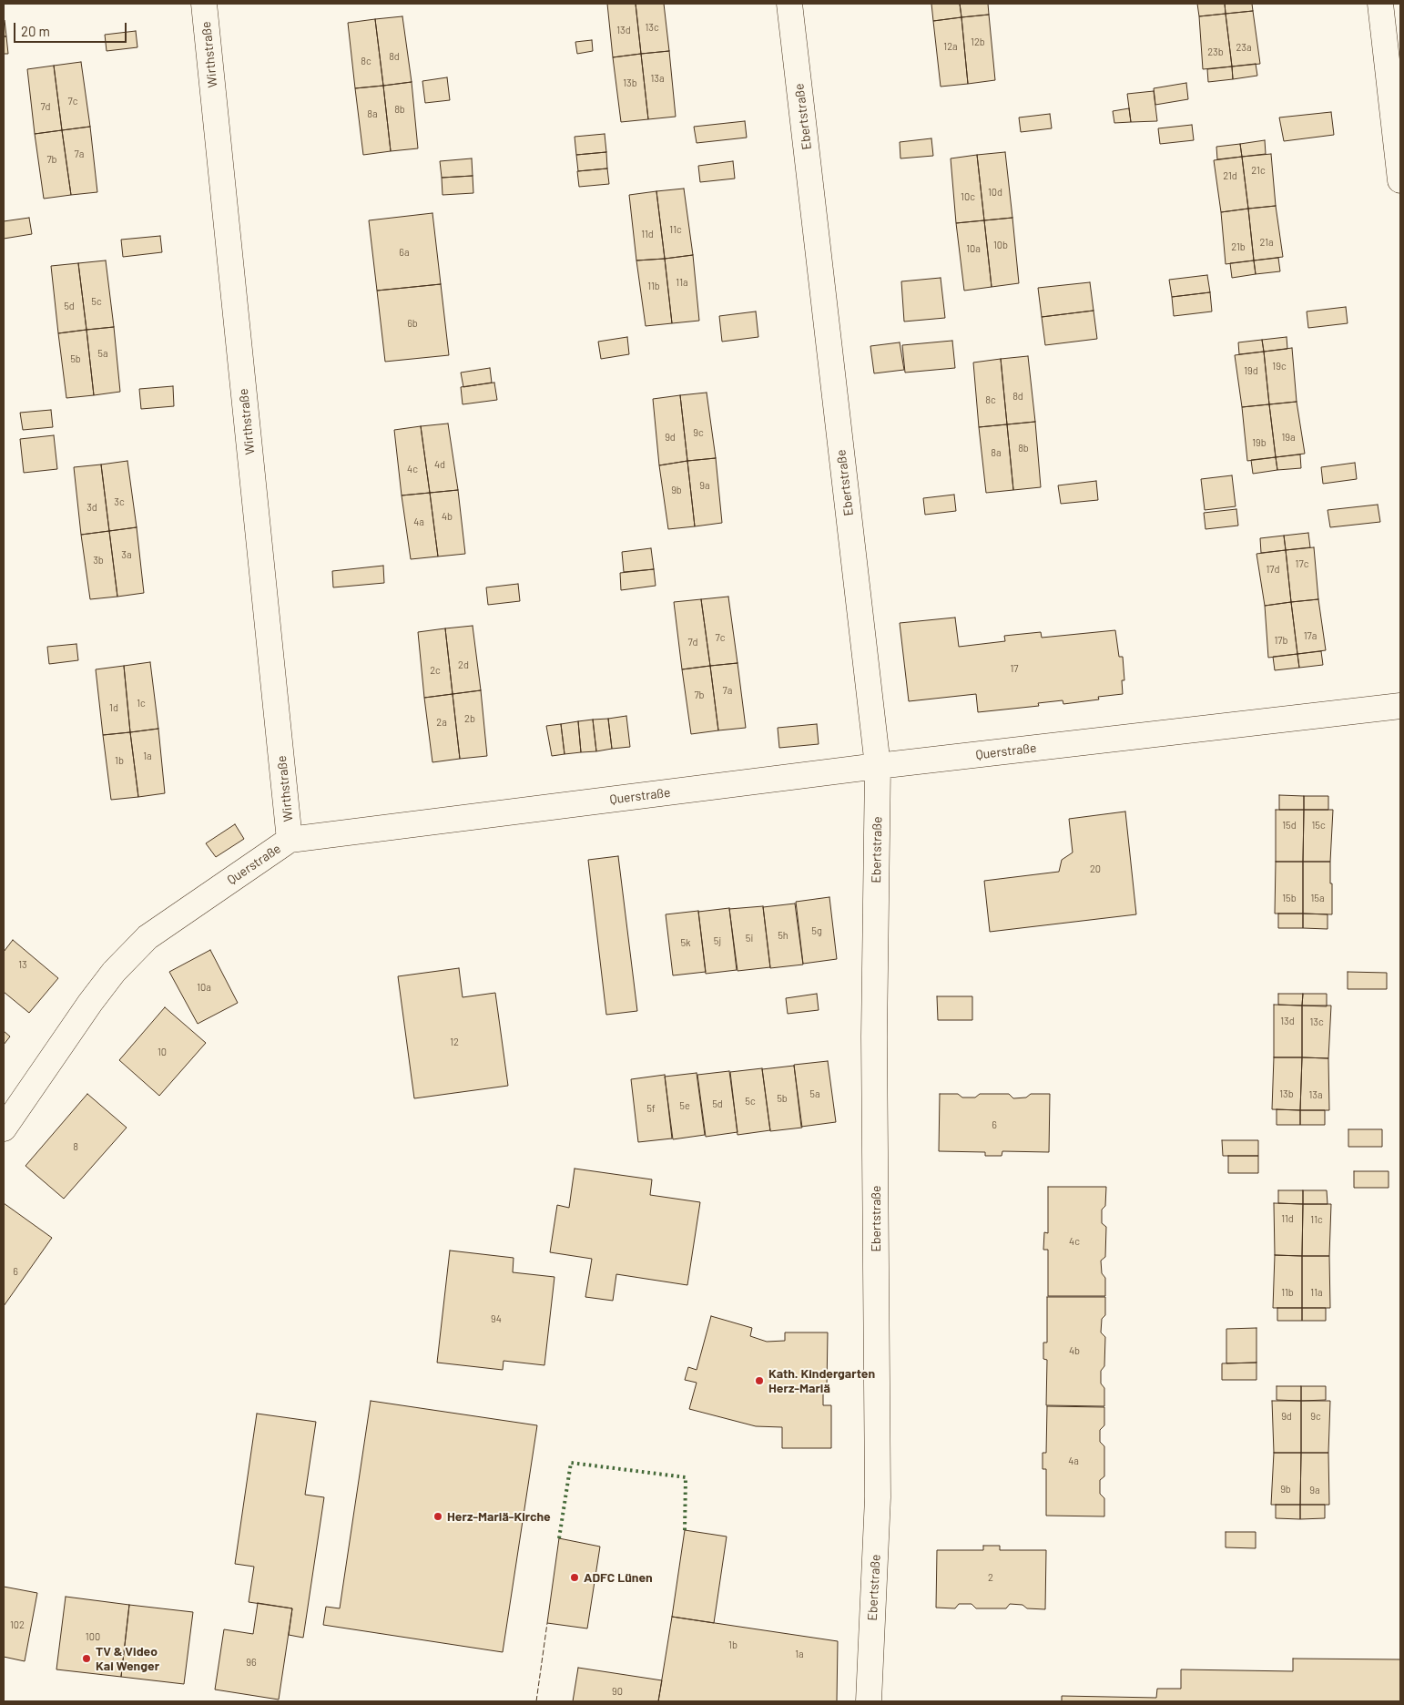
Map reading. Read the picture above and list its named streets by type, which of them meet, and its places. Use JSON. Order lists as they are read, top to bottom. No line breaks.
{"streets":{"street":["Wirthstraße","Ebertstraße","Querstraße"]},"crossings":[["Wirthstraße","Querstraße"],["Ebertstraße","Querstraße"]],"places":["Kath. Kindergarten Herz-Mariä","Herz-Mariä-Kirche","ADFC Lünen","TV & Video Kai Wenger"],"house_numbers":["13c","13d","12b","12a","23a","23b","8d","8c","13a","13b","7c","7d","8b","8a","7a","7b","21c","21d","10d","10c","11c","11d","21a","10b","21b","10a","6a","11a","11b","5c","5d","6b","5a","5b","19c","19d","8d","8c","9c","9d","19a","19b","8b","8a","4d","4c","9a","9b","3c","3d","4b","4a","3a","3b","17c","17d","17a","7c","17b","7d","2d","17","2c","7a","7b","1c","1d","2b","2a","1a","1b","15d","15c","20","15b","15a","5g","5h","5i","5j","5k","13","10a","13d","13c","12","10","5a","13b","13a","5b","5c","5d","5e","5f","6","8","11d","11c","4c","6","11b","11a","94","4b","9d","9c","4a","9b","9a","2","102","100","1b","1a","96","90"],"scale_bar":"20 m"}
